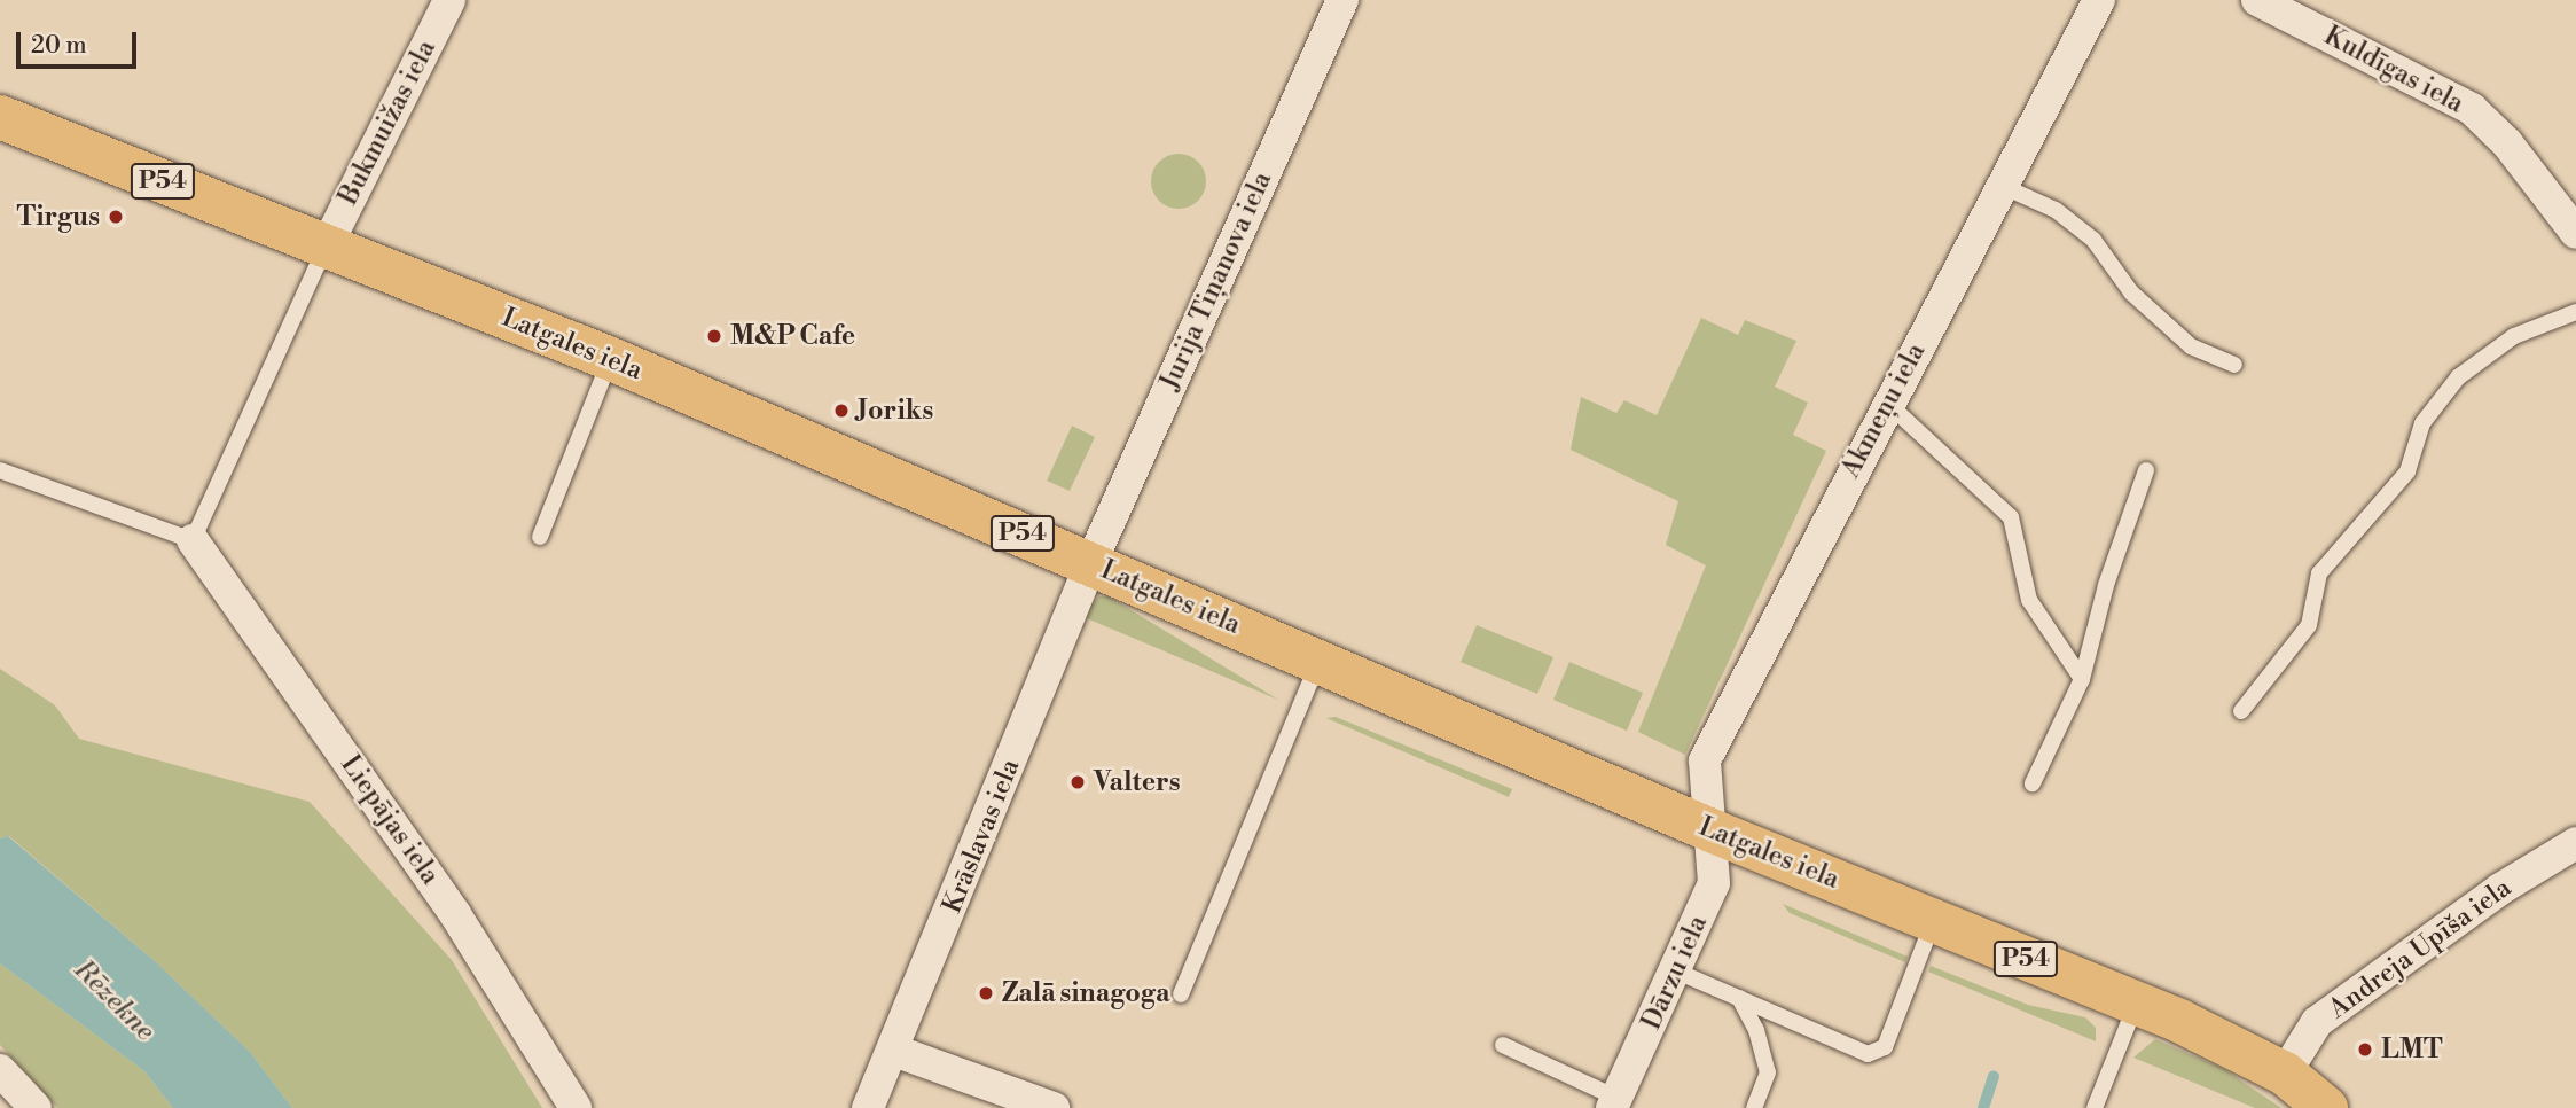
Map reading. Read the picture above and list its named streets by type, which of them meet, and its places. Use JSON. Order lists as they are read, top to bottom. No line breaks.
{"streets":{"main road":["P54","Latgales iela"],"street":["Kuldīgas iela","Bukmuižas iela","Jurija Tiņanova iela","Akmeņu iela","Liepājas iela","Krāslavas iela","Andreja Upīša iela","Dārzu iela"]},"crossings":[["Bukmuižas iela","Latgales iela"],["Jurija Tiņanova iela","Latgales iela"],["Jurija Tiņanova iela","Krāslavas iela"],["Latgales iela","Akmeņu iela"],["Latgales iela","Krāslavas iela"],["Latgales iela","Andreja Upīša iela"],["Latgales iela","Dārzu iela"],["Akmeņu iela","Dārzu iela"]],"water":["Rēzekne"],"places":["Tirgus","M&P Cafe","Joriks","Valters","Zalā sinagoga","LMT"],"scale_bar":"20 m"}
